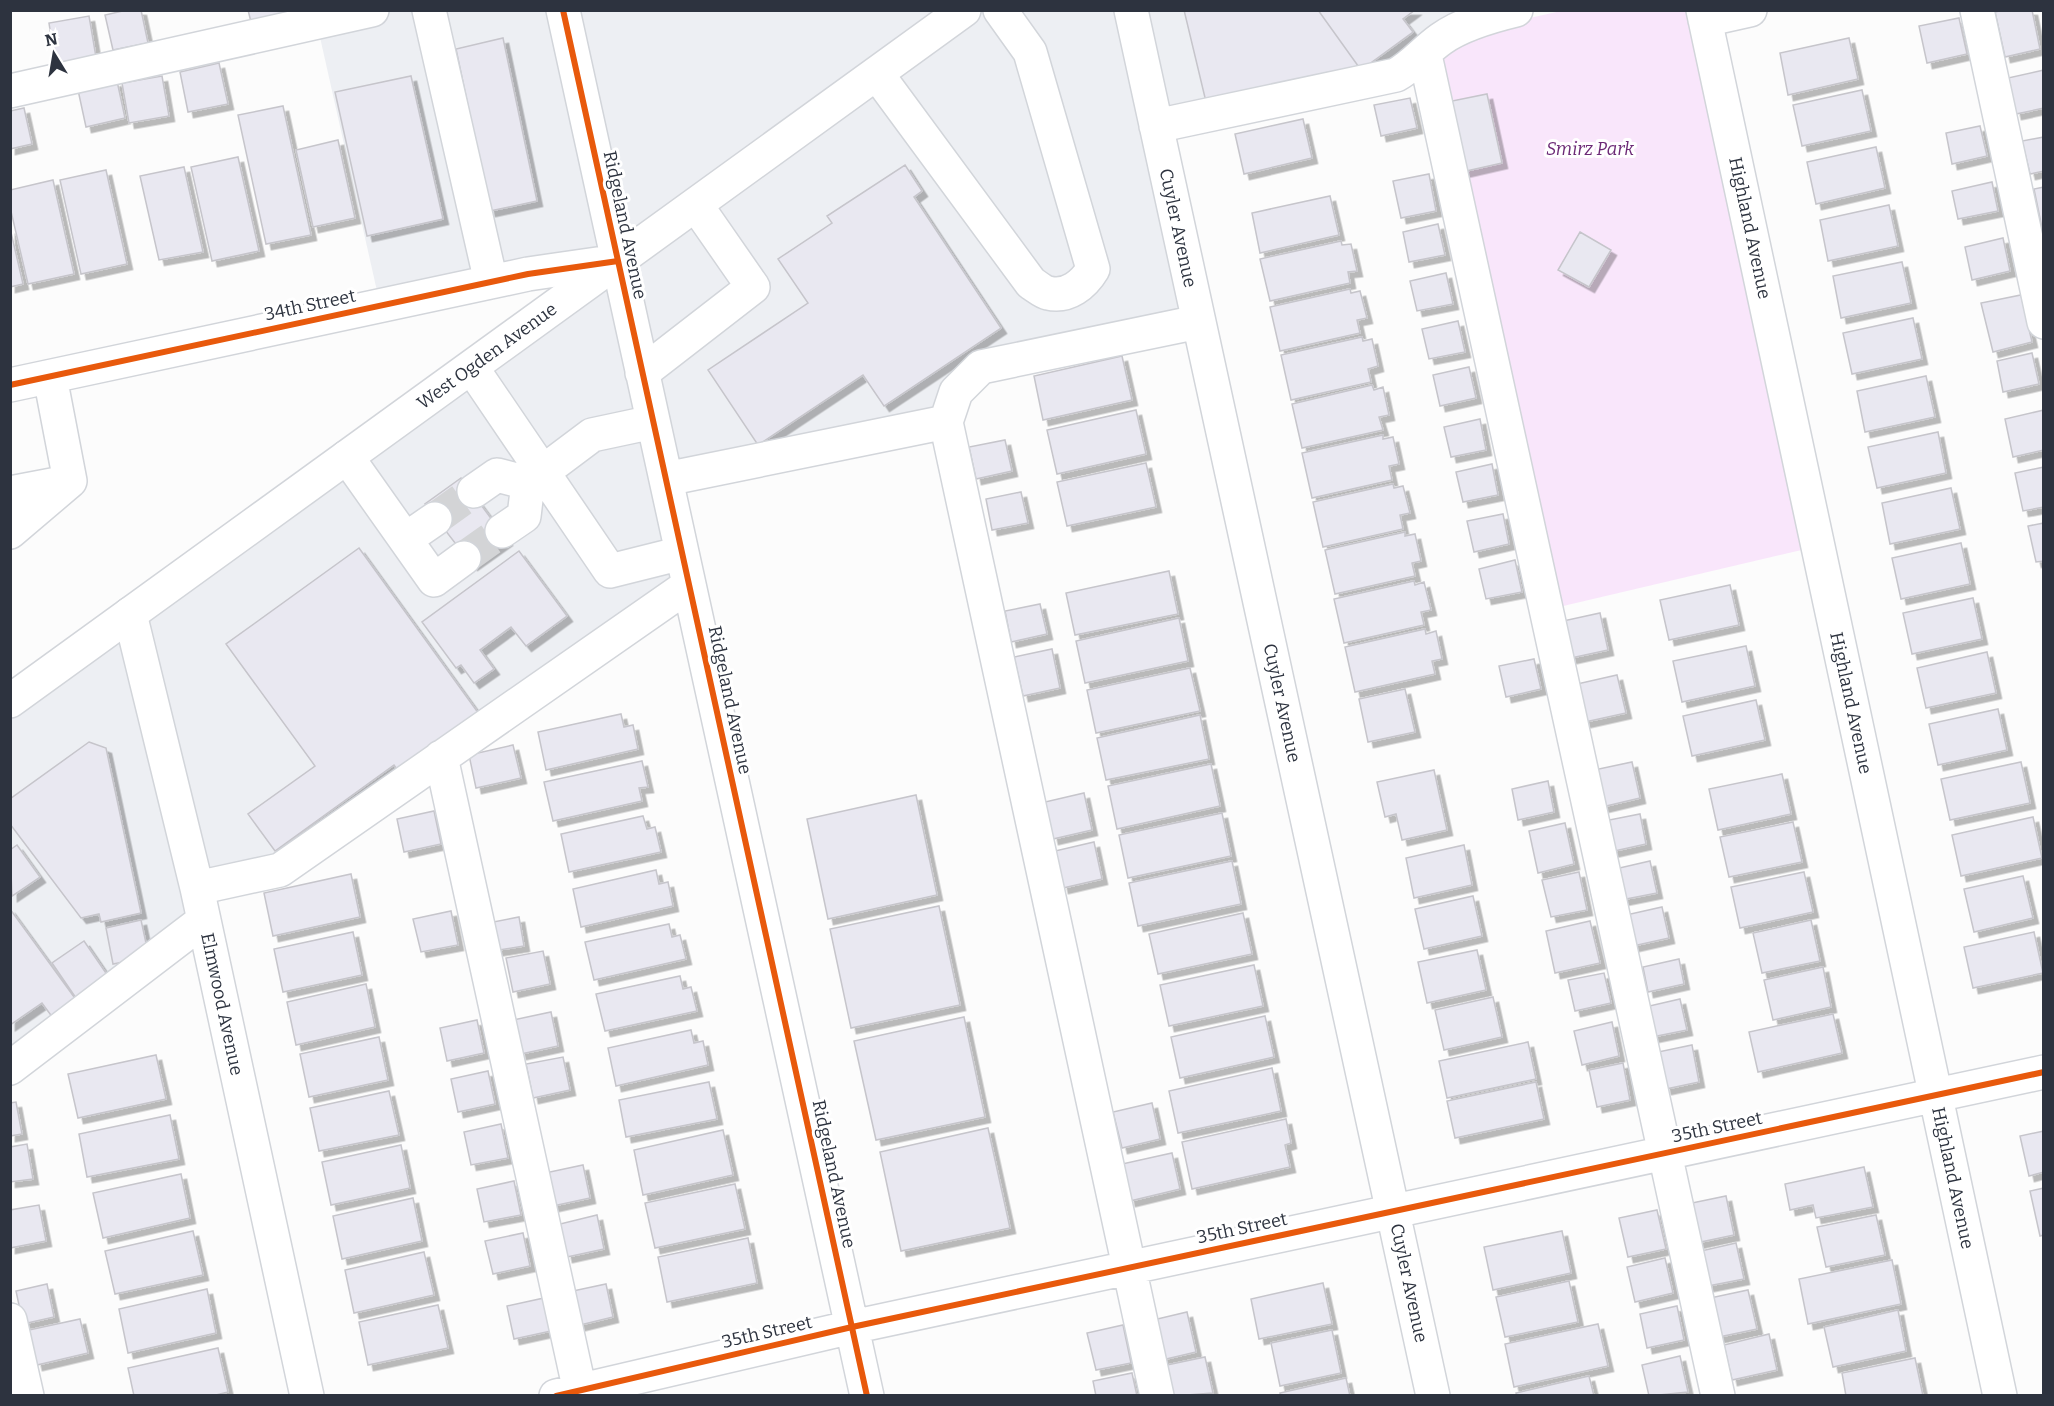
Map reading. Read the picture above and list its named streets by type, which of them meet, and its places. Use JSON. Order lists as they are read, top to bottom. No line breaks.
{"streets":{"street":["Ridgeland Avenue","Cuyler Avenue","Highland Avenue","34th Street","West Ogden Avenue","Elmwood Avenue","35th Street"]},"crossings":[["Ridgeland Avenue","34th Street"],["Ridgeland Avenue","West Ogden Avenue"],["Ridgeland Avenue","35th Street"],["Cuyler Avenue","35th Street"],["Highland Avenue","35th Street"],["34th Street","West Ogden Avenue"],["West Ogden Avenue","Elmwood Avenue"]],"parks":["Smirz Park"],"north":"top"}
